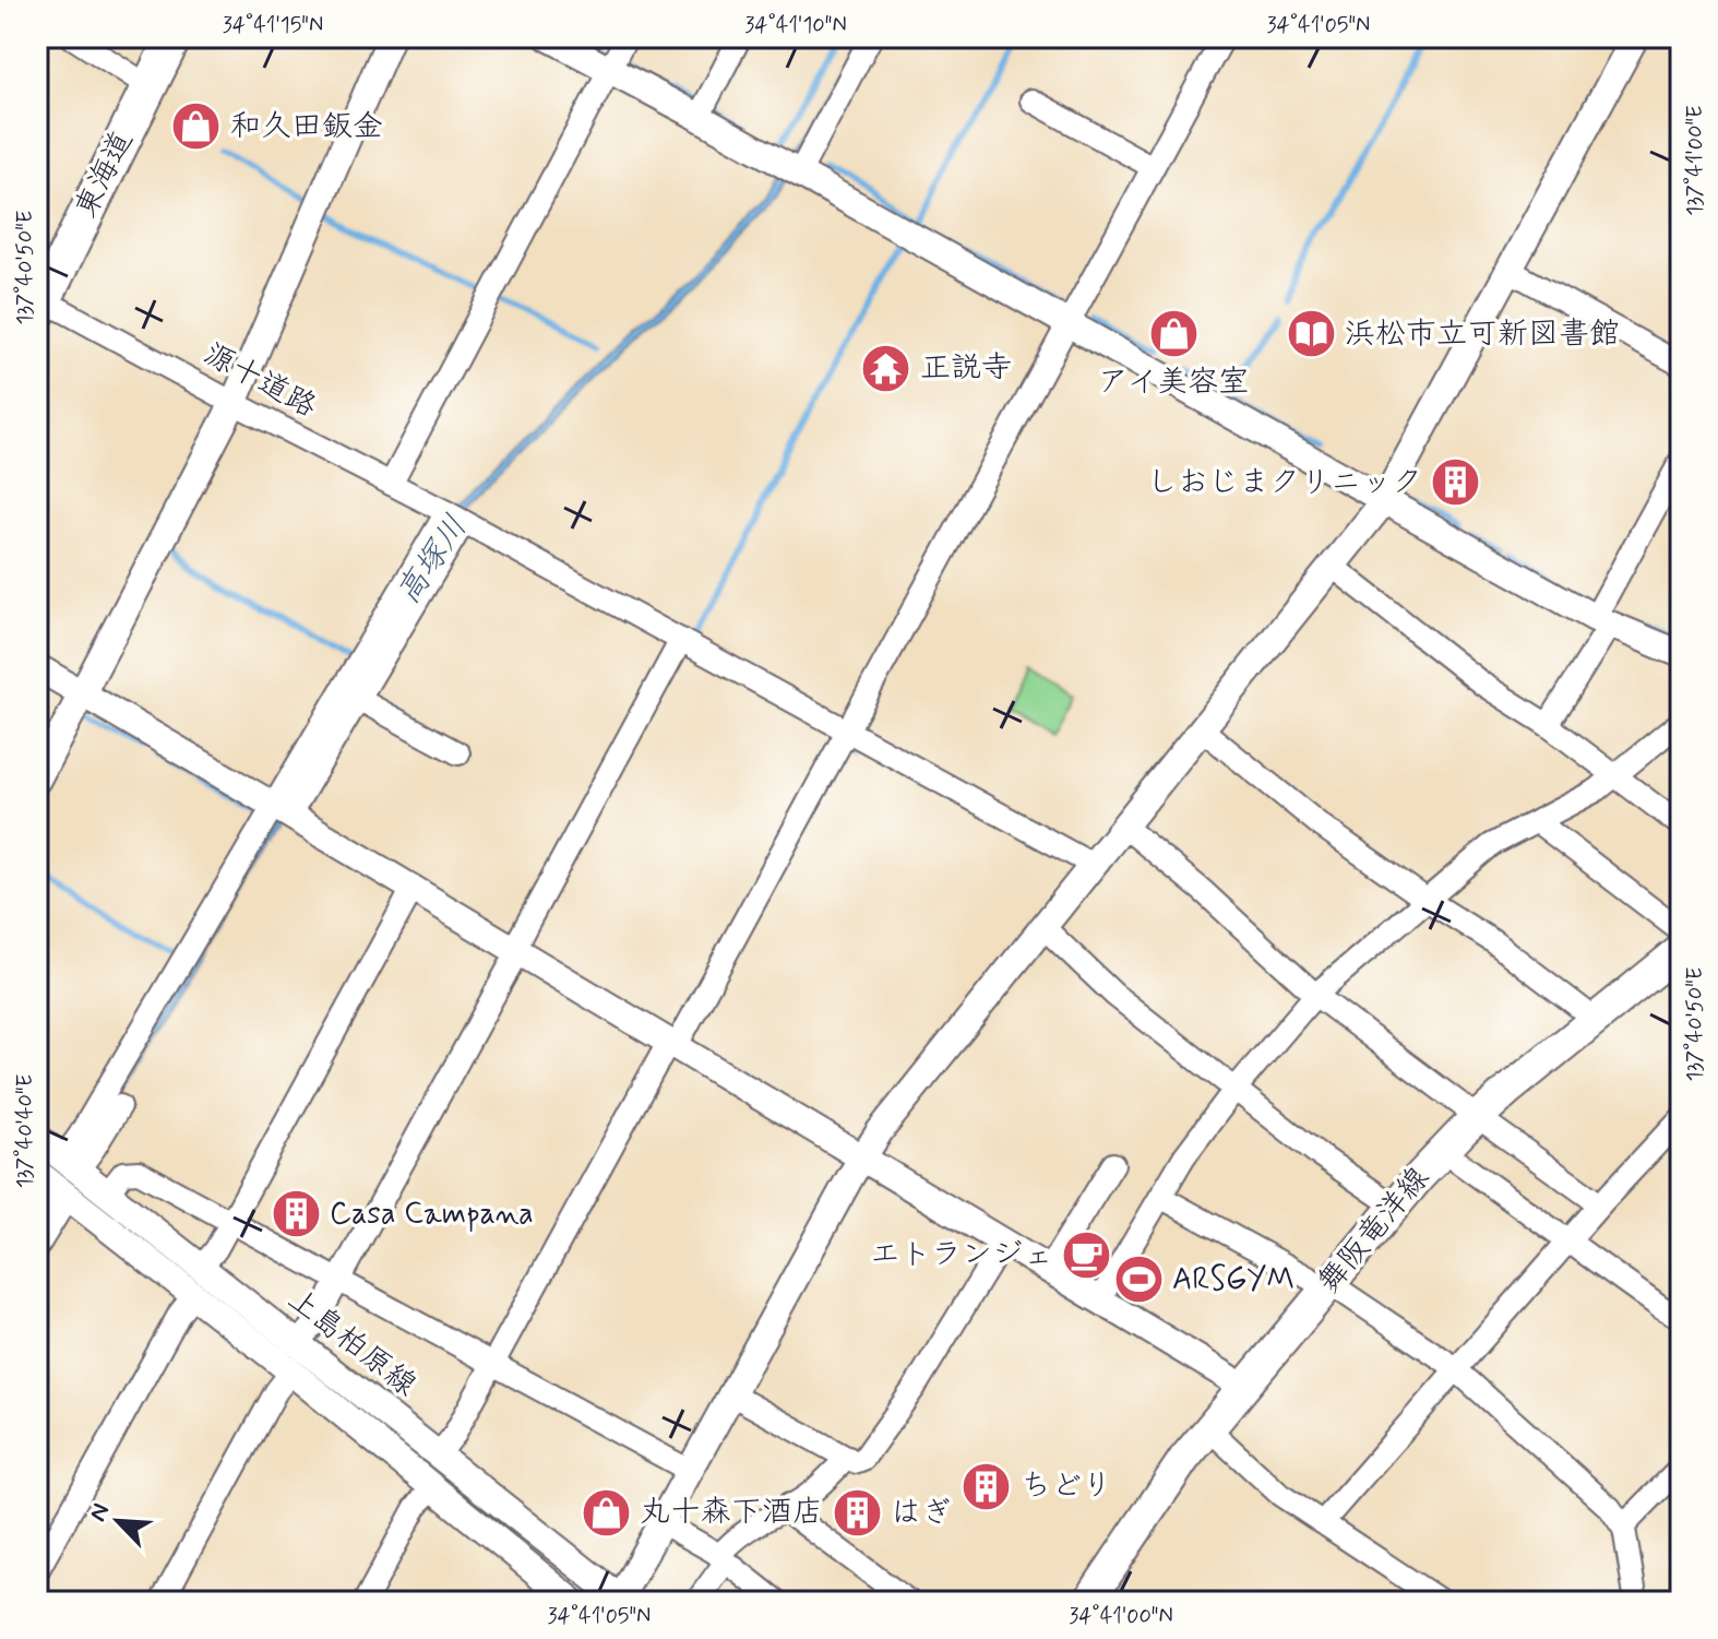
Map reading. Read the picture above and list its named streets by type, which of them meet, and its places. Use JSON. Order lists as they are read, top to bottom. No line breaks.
{"streets":{"highway":["東海道"],"main road":["舞阪竜洋線"],"street":["源十道路","上島柏原線"]},"crossings":[["東海道","源十道路"]],"water":["高塚川"],"places":{"shop":["和久田鈑金","アイ美容室","丸十森下酒店"],"library":["浜松市立可新図書館"],"temple":["正説寺"],"building":["しおじまクリニック","Casa Campana","ちどり","はぎ"],"cafe":["エトランジェ"],"sports":["ARSGYM"]},"north":"top left","coordinates":["34°41'15\"N","34°41'10\"N","34°41'05\"N","137°41'00\"E","137°40'50\"E","137°40'40\"E","34°41'00\"N"]}
